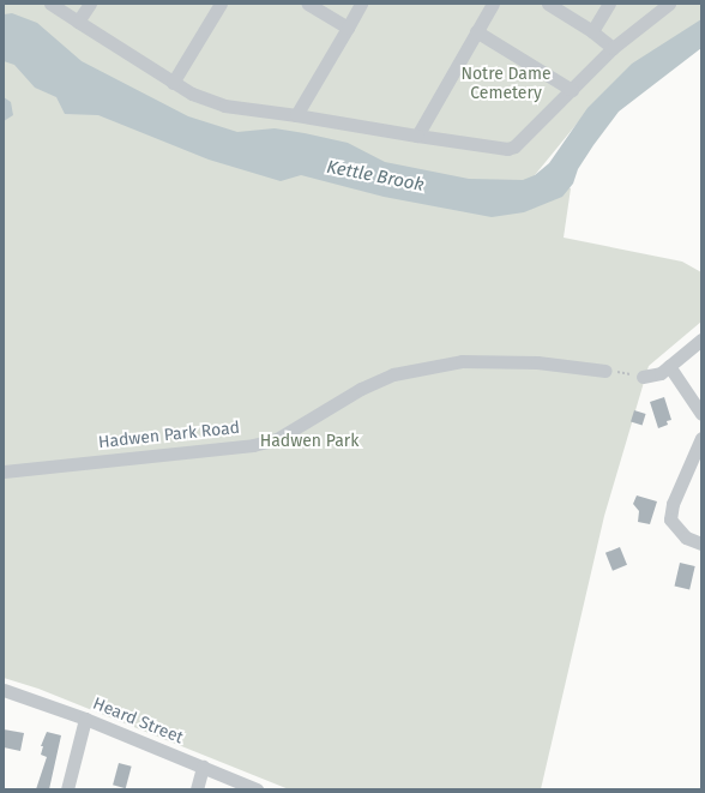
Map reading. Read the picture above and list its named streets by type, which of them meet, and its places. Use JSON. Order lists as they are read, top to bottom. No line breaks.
{"streets":{"street":["Hadwen Park Road","Heard Street"]},"water":["Kettle Brook"],"parks":["Notre Dame Cemetery","Hadwen Park"]}
